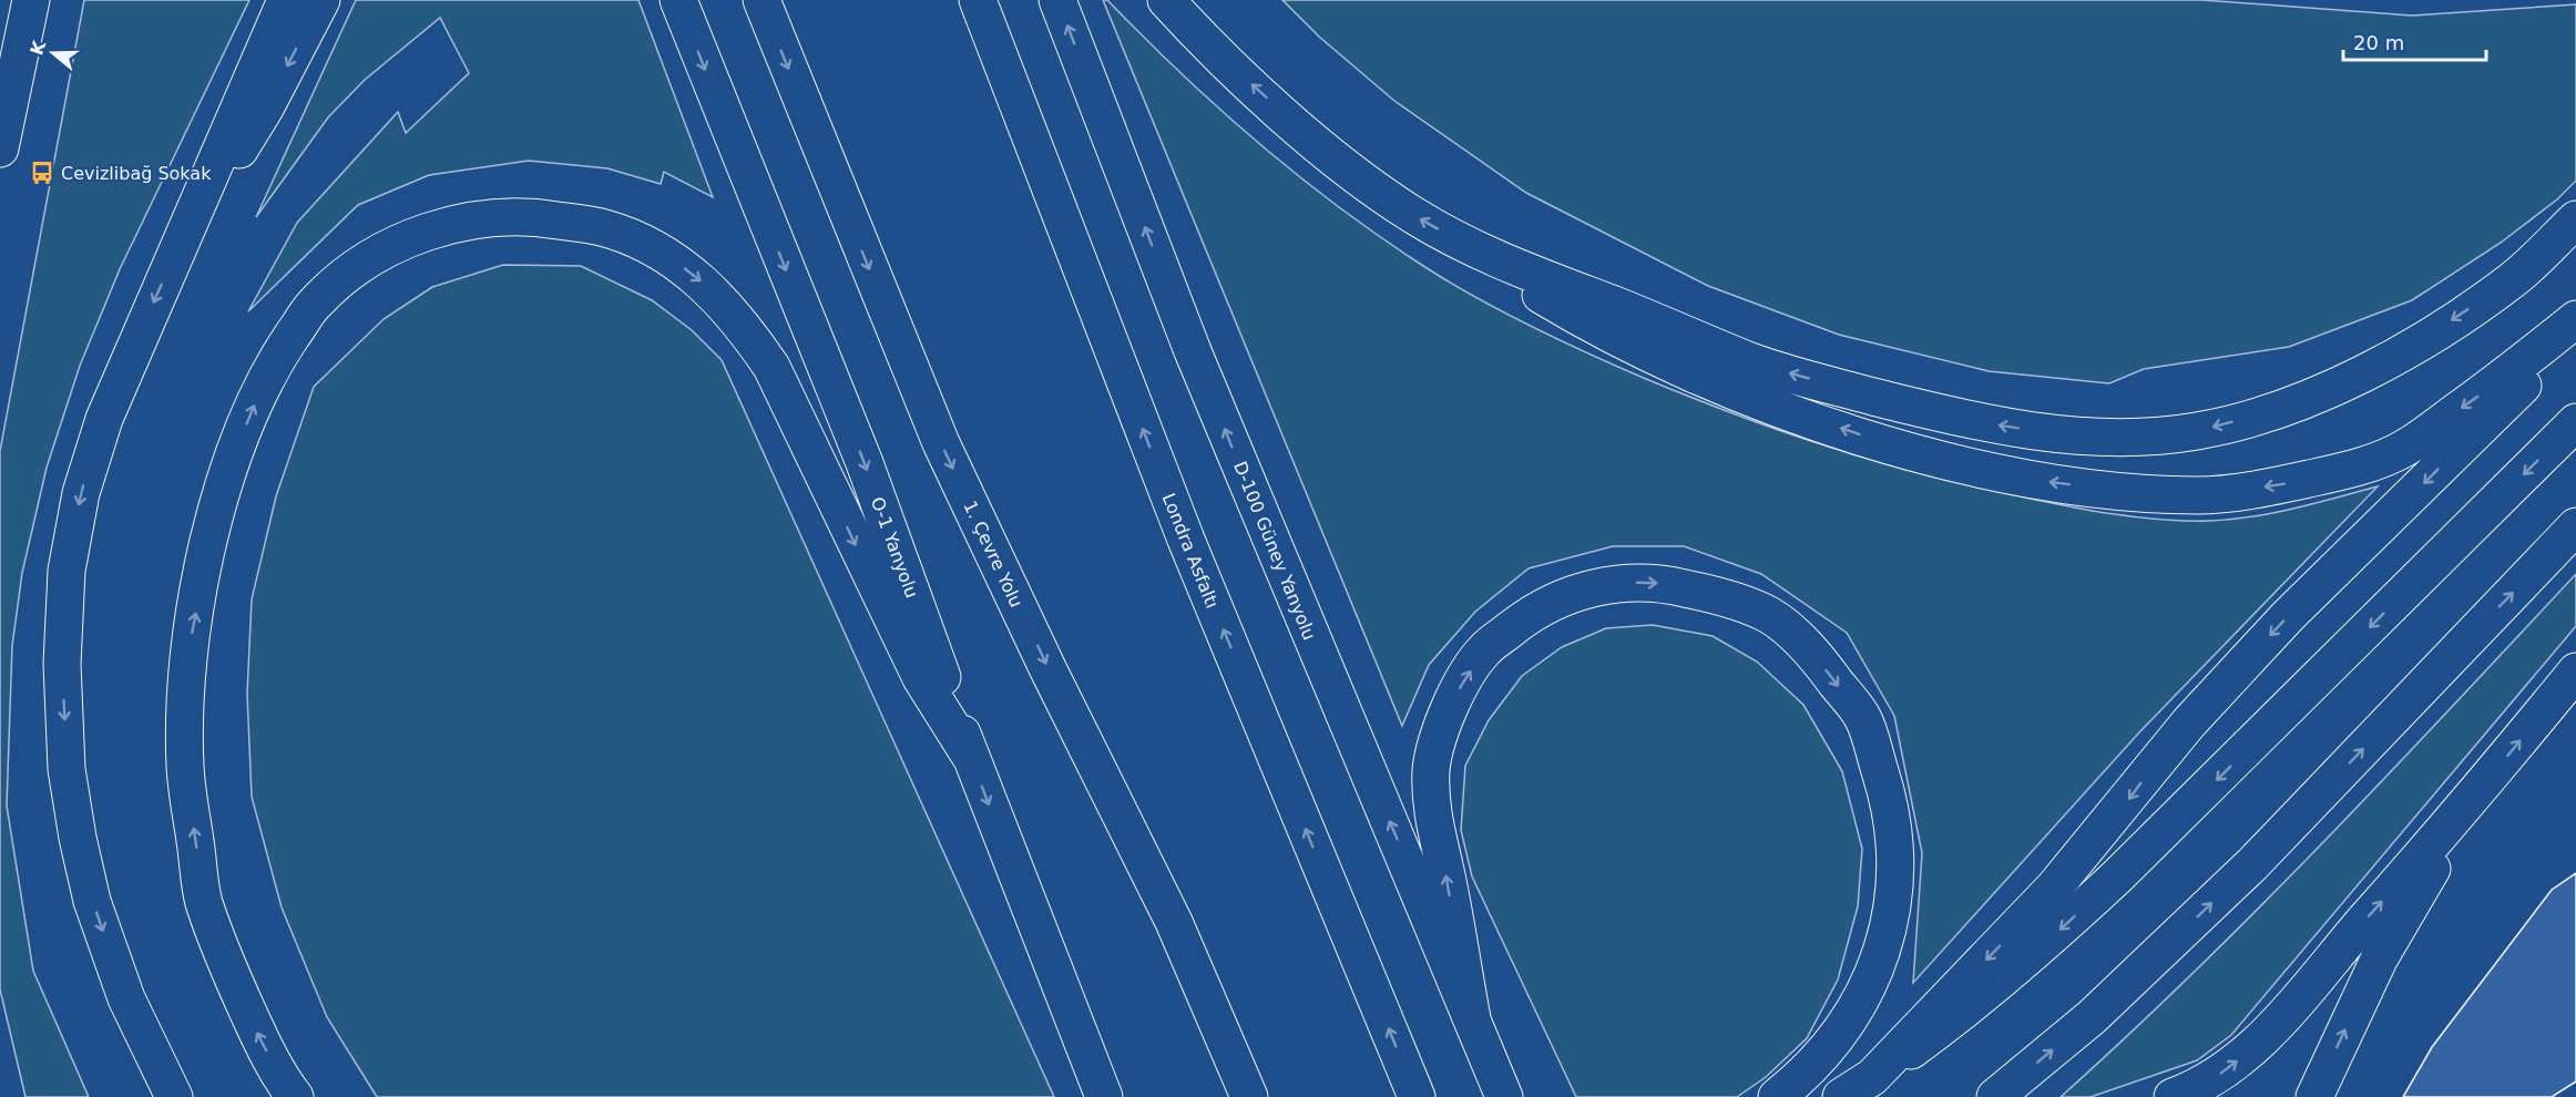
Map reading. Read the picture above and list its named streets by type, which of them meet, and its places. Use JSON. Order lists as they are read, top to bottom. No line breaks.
{"streets":{"main road":["O-1 Yanyolu","Londra Asfaltı","D-100 Güney Yanyolu","1. Çevre Yolu"]},"one_way":["O-1 Yanyolu","Londra Asfaltı","D-100 Güney Yanyolu","1. Çevre Yolu"],"places":{"bus stop":["Cevizlibağ Sokak"]},"scale_bar":"20 m","north":"left"}
